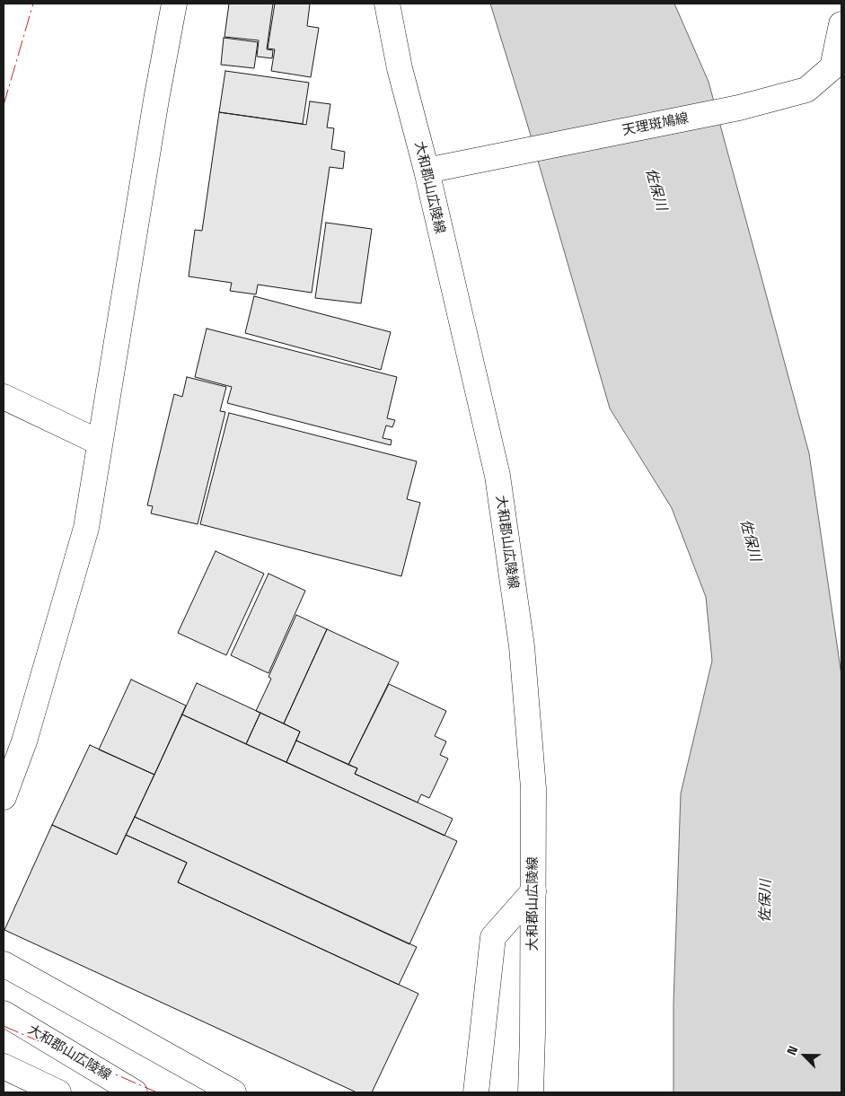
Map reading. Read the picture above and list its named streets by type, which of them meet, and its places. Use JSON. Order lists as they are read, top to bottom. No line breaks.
{"streets":{"main road":["天理斑鳩線","大和郡山広陵線"]},"crossings":[["天理斑鳩線","大和郡山広陵線"]],"water":["佐保川"],"north":"top left"}
